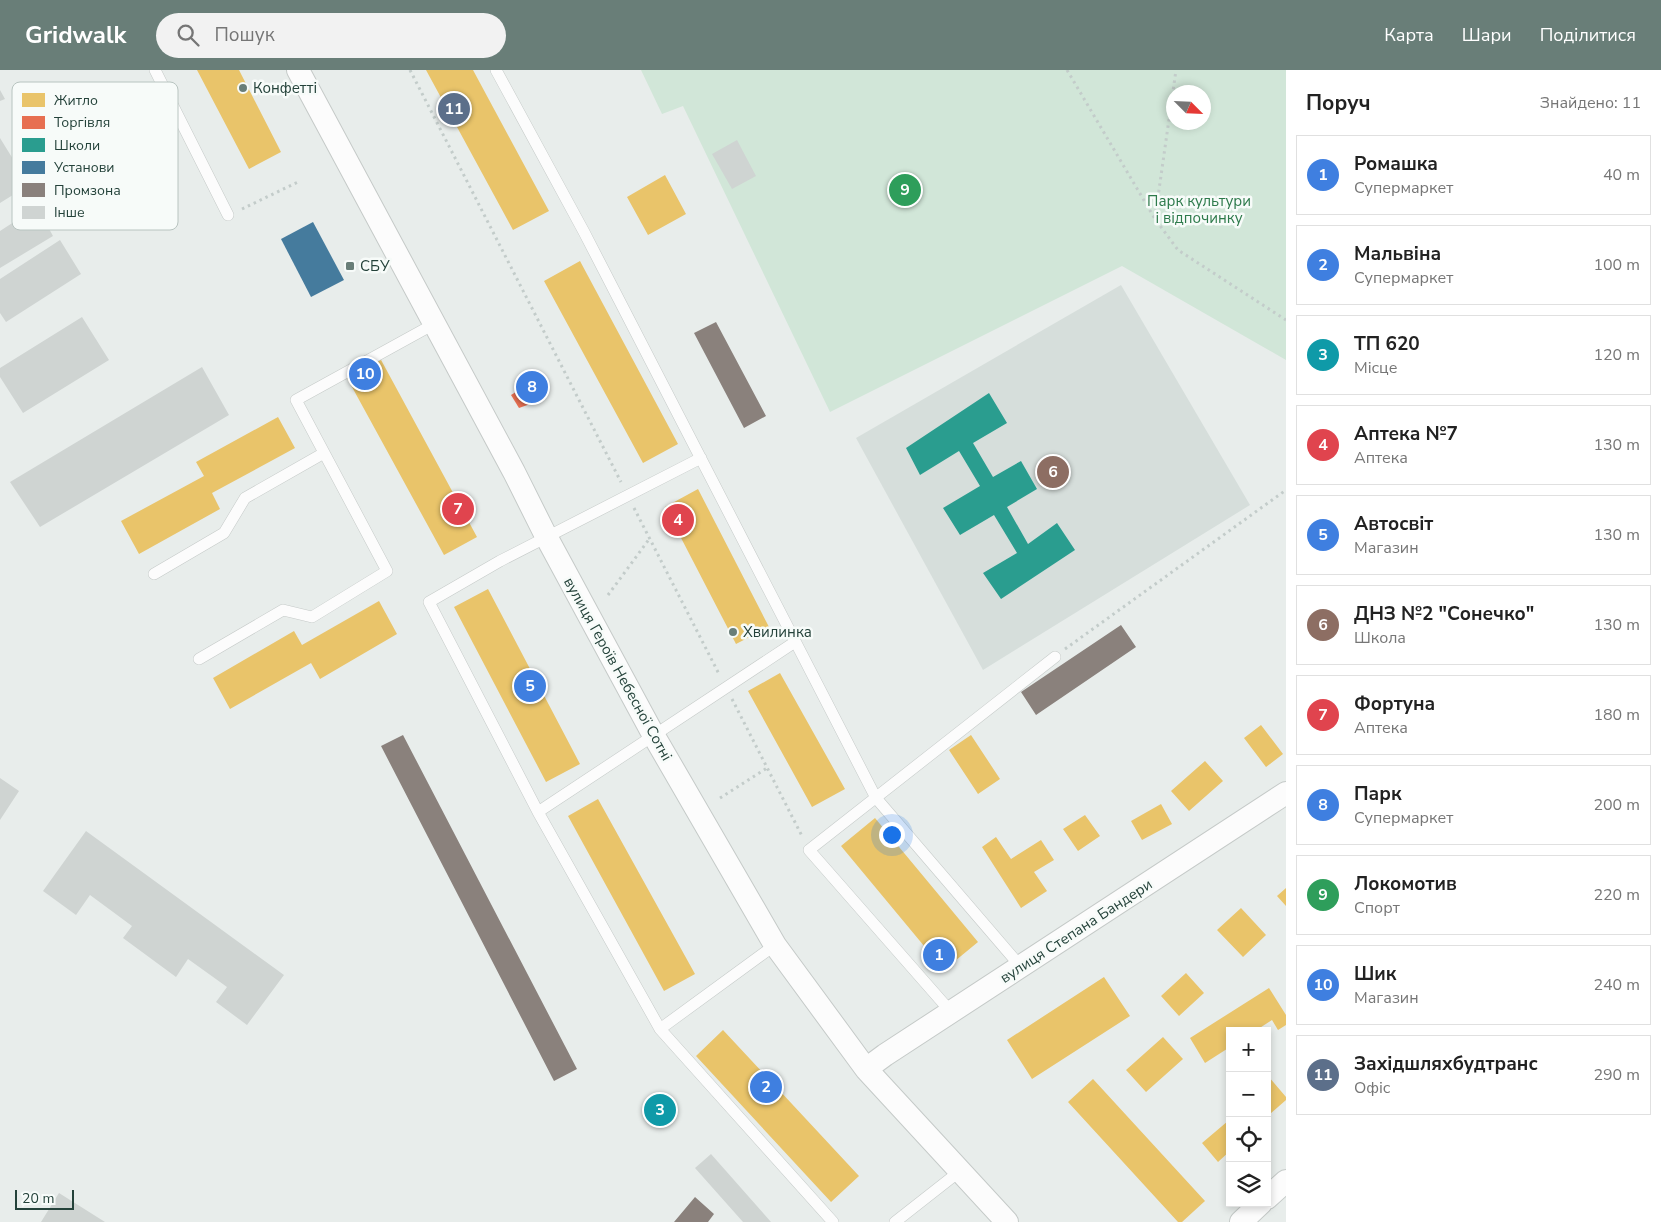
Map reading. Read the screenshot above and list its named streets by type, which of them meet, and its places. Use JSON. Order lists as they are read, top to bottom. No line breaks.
{"streets":{"street":["вулиця Героїв Небесної Сотні","вулиця Степана Бандери"]},"crossings":[["вулиця Героїв Небесної Сотні","вулиця Степана Бандери"]],"parks":["Парк культури і відпочинку"],"places":{"other":["Конфетті","Хвилинка"],"transit":["СБУ"]},"legend":["Житло","Торгівля","Школи","Установи","Промзона","Інше"],"scale_bar":"20 m","north":"bottom right","page":{"header":"Gridwalk","search":"Пошук","nav":["Карта","Шари","Поділитися"],"heading":["Поруч","Знайдено: 11"],"pins":["11","9","10","8","6","7","4","5","1","2","3"],"list":[{"mark":"1","name":"Ромашка","note":"Супермаркет","value":"40 m"},{"mark":"2","name":"Мальвіна","note":"Супермаркет","value":"100 m"},{"mark":"3","name":"ТП 620","note":"Місце","value":"120 m"},{"mark":"4","name":"Аптека №7","note":"Аптека","value":"130 m"},{"mark":"5","name":"Автосвіт","note":"Магазин","value":"130 m"},{"mark":"6","name":"ДНЗ №2 \"Сонечко\"","note":"Школа","value":"130 m"},{"mark":"7","name":"Фортуна","note":"Аптека","value":"180 m"},{"mark":"8","name":"Парк","note":"Супермаркет","value":"200 m"},{"mark":"9","name":"Локомотив","note":"Спорт","value":"220 m"},{"mark":"10","name":"Шик","note":"Магазин","value":"240 m"},{"mark":"11","name":"Західшляхбудтранс","note":"Офіс","value":"290 m"}],"map_buttons":["+","−"],"scale":"20 m"}}
